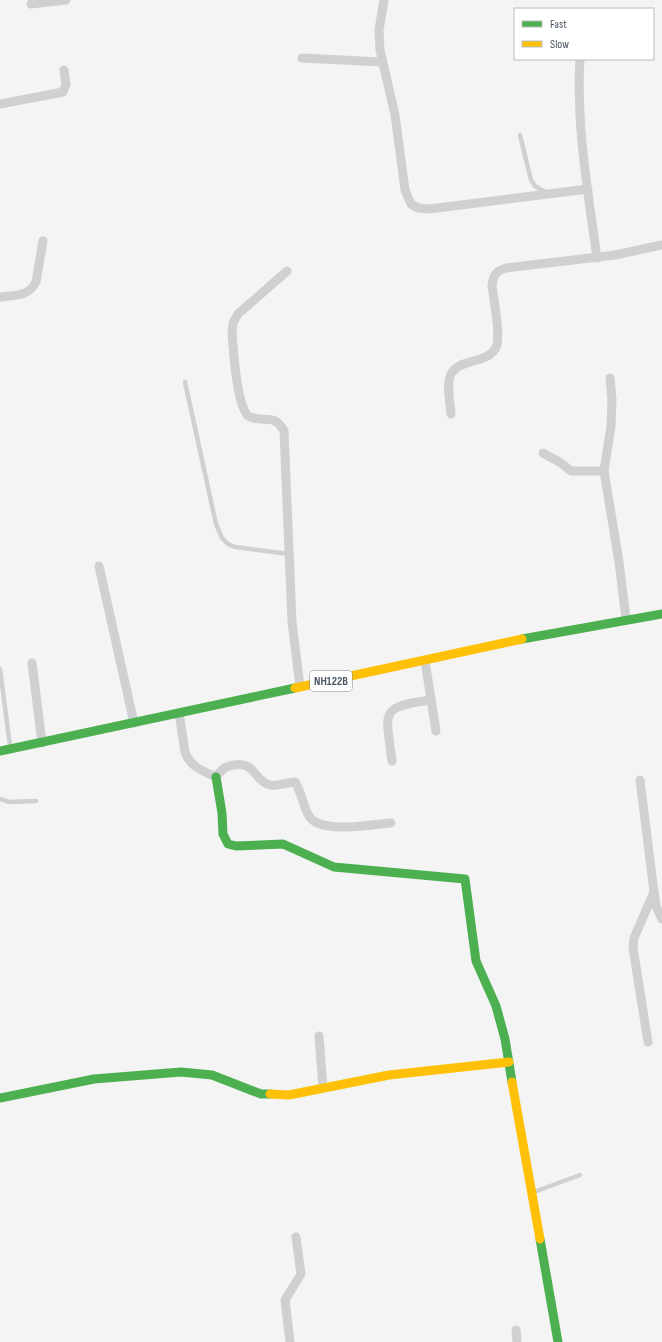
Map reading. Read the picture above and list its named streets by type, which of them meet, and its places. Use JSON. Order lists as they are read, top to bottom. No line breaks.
{"streets":{"main road":["NH122B"]},"legend":["Fast","Slow"]}
